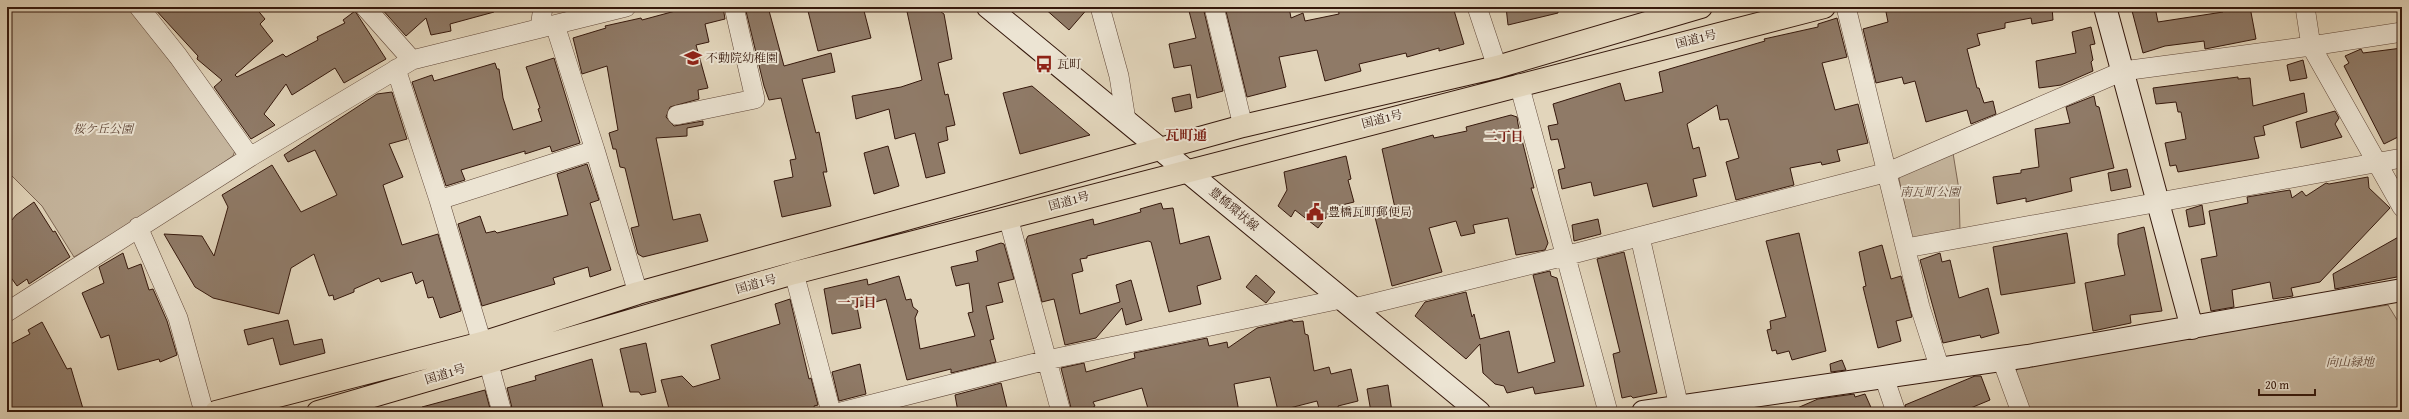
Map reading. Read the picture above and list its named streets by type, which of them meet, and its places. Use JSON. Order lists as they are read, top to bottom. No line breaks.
{"streets":{"highway":["国道1号"],"street":["豊橋環状線"]},"crossings":[["国道1号","豊橋環状線"]],"districts":["瓦町通","二丁目","一丁目"],"parks":["桜ケ丘公園","南瓦町公園","向山緑地"],"places":{"school or university":["不動院幼稚園"],"bus stop":["瓦町"],"public building":["豊橋瓦町郵便局"]},"scale_bar":"20 m"}
